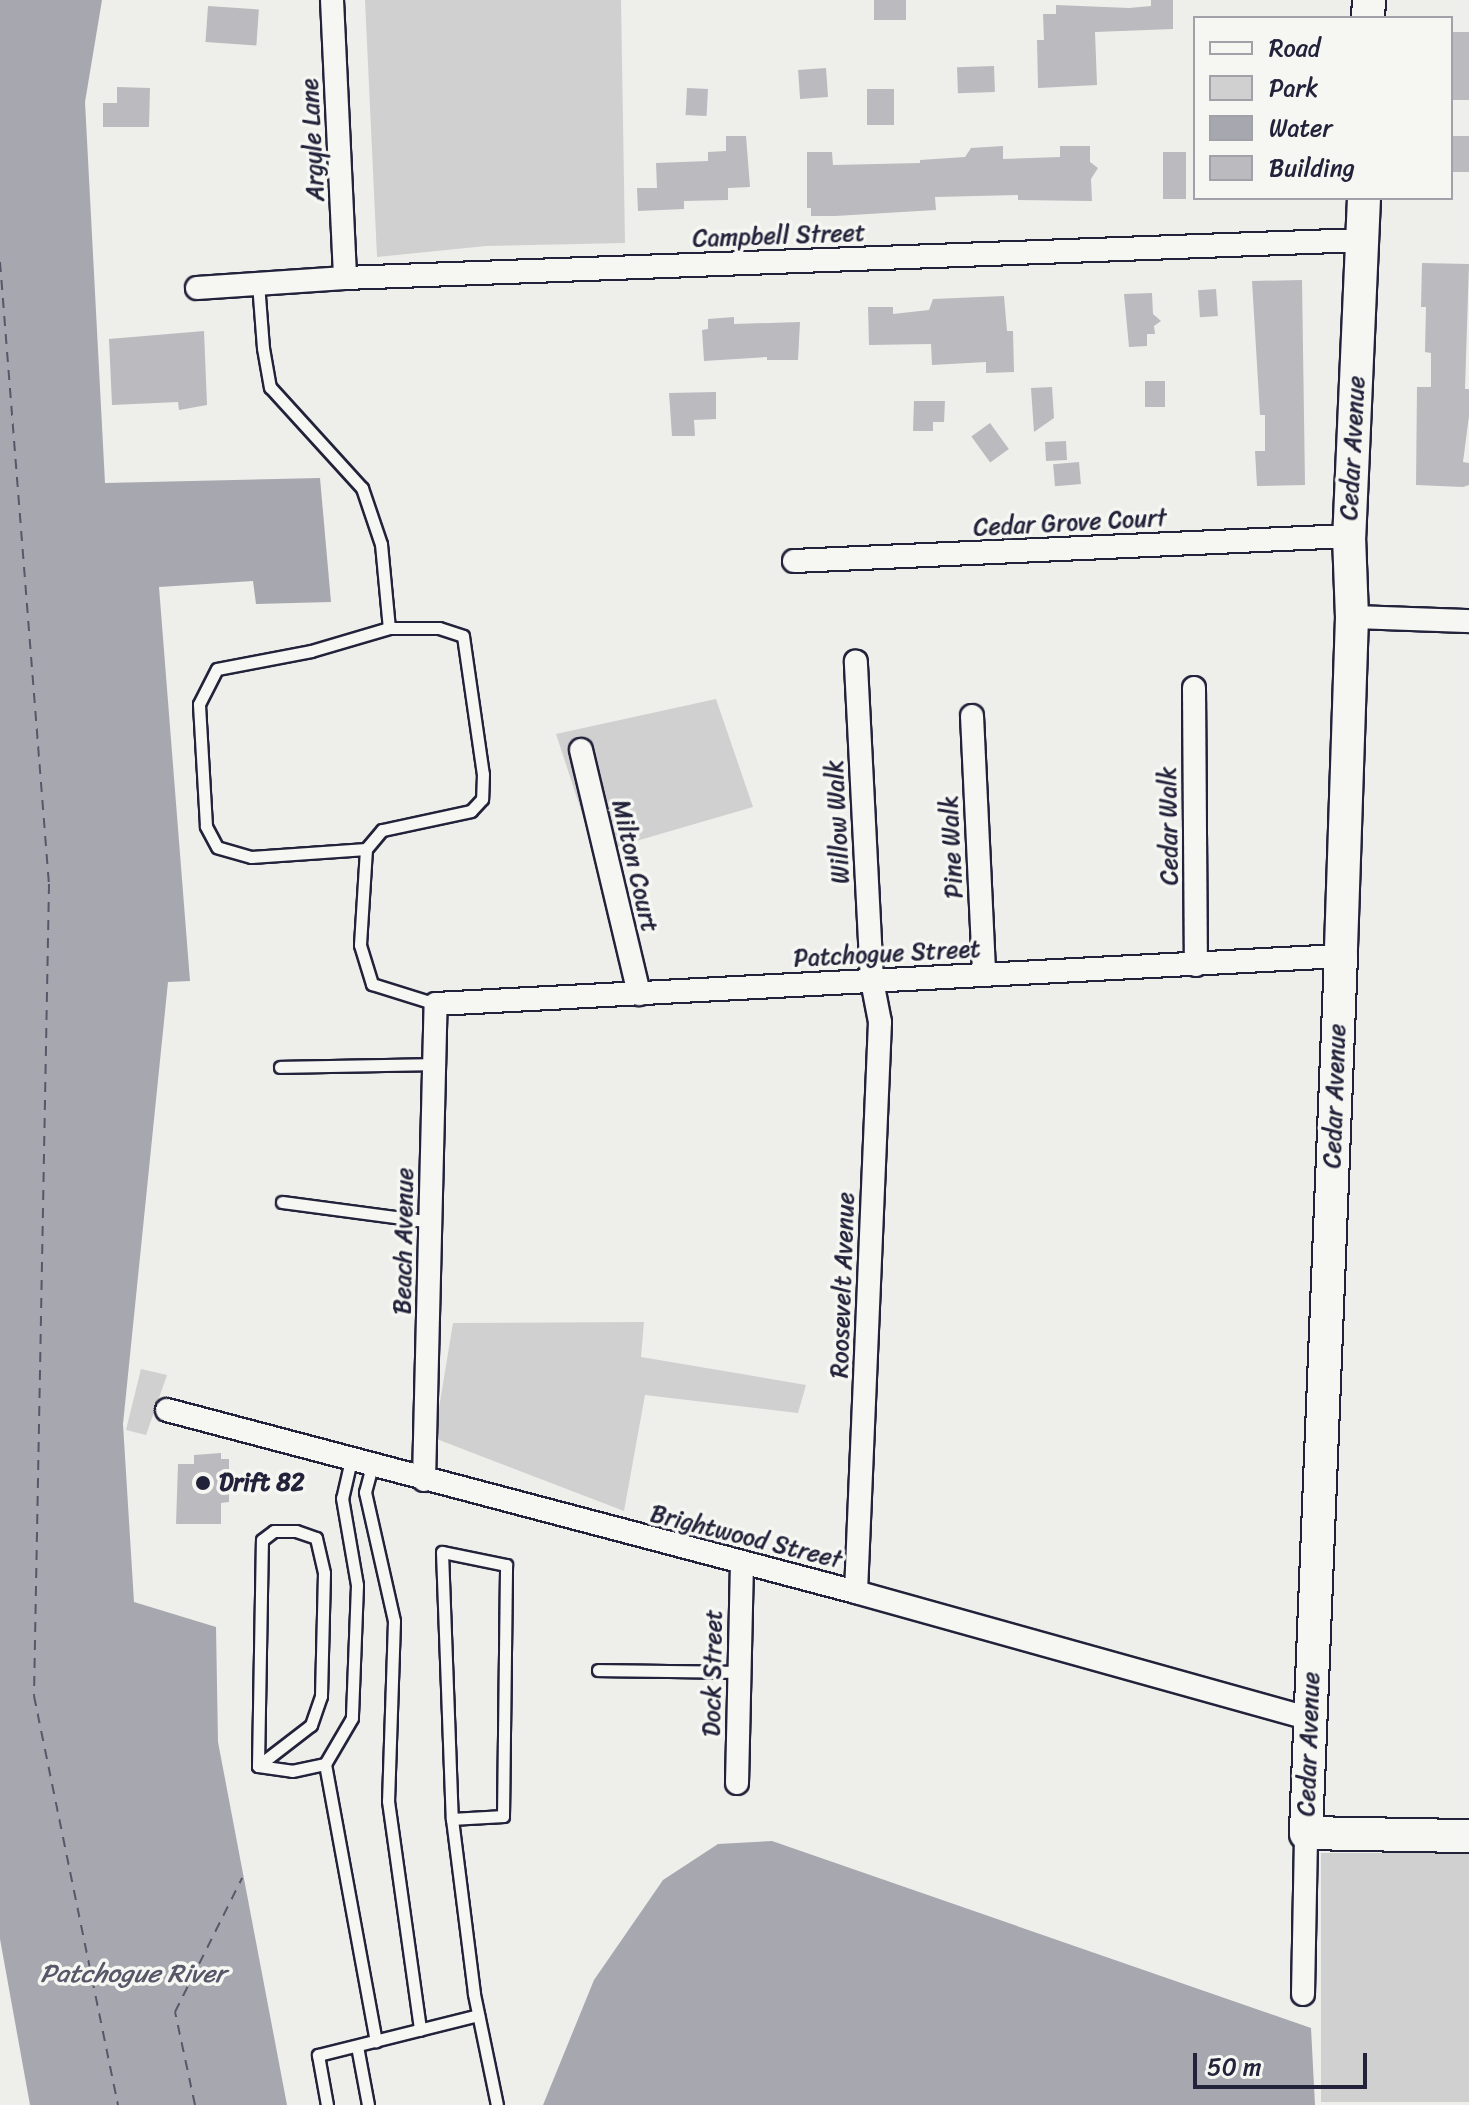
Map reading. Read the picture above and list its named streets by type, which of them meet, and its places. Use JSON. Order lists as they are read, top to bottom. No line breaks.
{"streets":{"street":["Argyle Lane","Campbell Street","Cedar Avenue","Cedar Grove Court","Willow Walk","Cedar Walk","Pine Walk","Milton Court","Patchogue Street","Beach Avenue","Roosevelt Avenue","Brightwood Street","Dock Street"]},"crossings":[["Argyle Lane","Campbell Street"],["Campbell Street","Cedar Avenue"],["Cedar Avenue","Cedar Grove Court"],["Cedar Avenue","Patchogue Street"],["Cedar Avenue","Brightwood Street"],["Willow Walk","Patchogue Street"],["Willow Walk","Roosevelt Avenue"],["Cedar Walk","Patchogue Street"],["Pine Walk","Patchogue Street"],["Milton Court","Patchogue Street"],["Patchogue Street","Beach Avenue"],["Patchogue Street","Roosevelt Avenue"],["Beach Avenue","Brightwood Street"],["Roosevelt Avenue","Brightwood Street"],["Brightwood Street","Dock Street"]],"water":["Patchogue River"],"places":["Drift 82"],"legend":["Road","Park","Water","Building"],"scale_bar":"50 m"}
